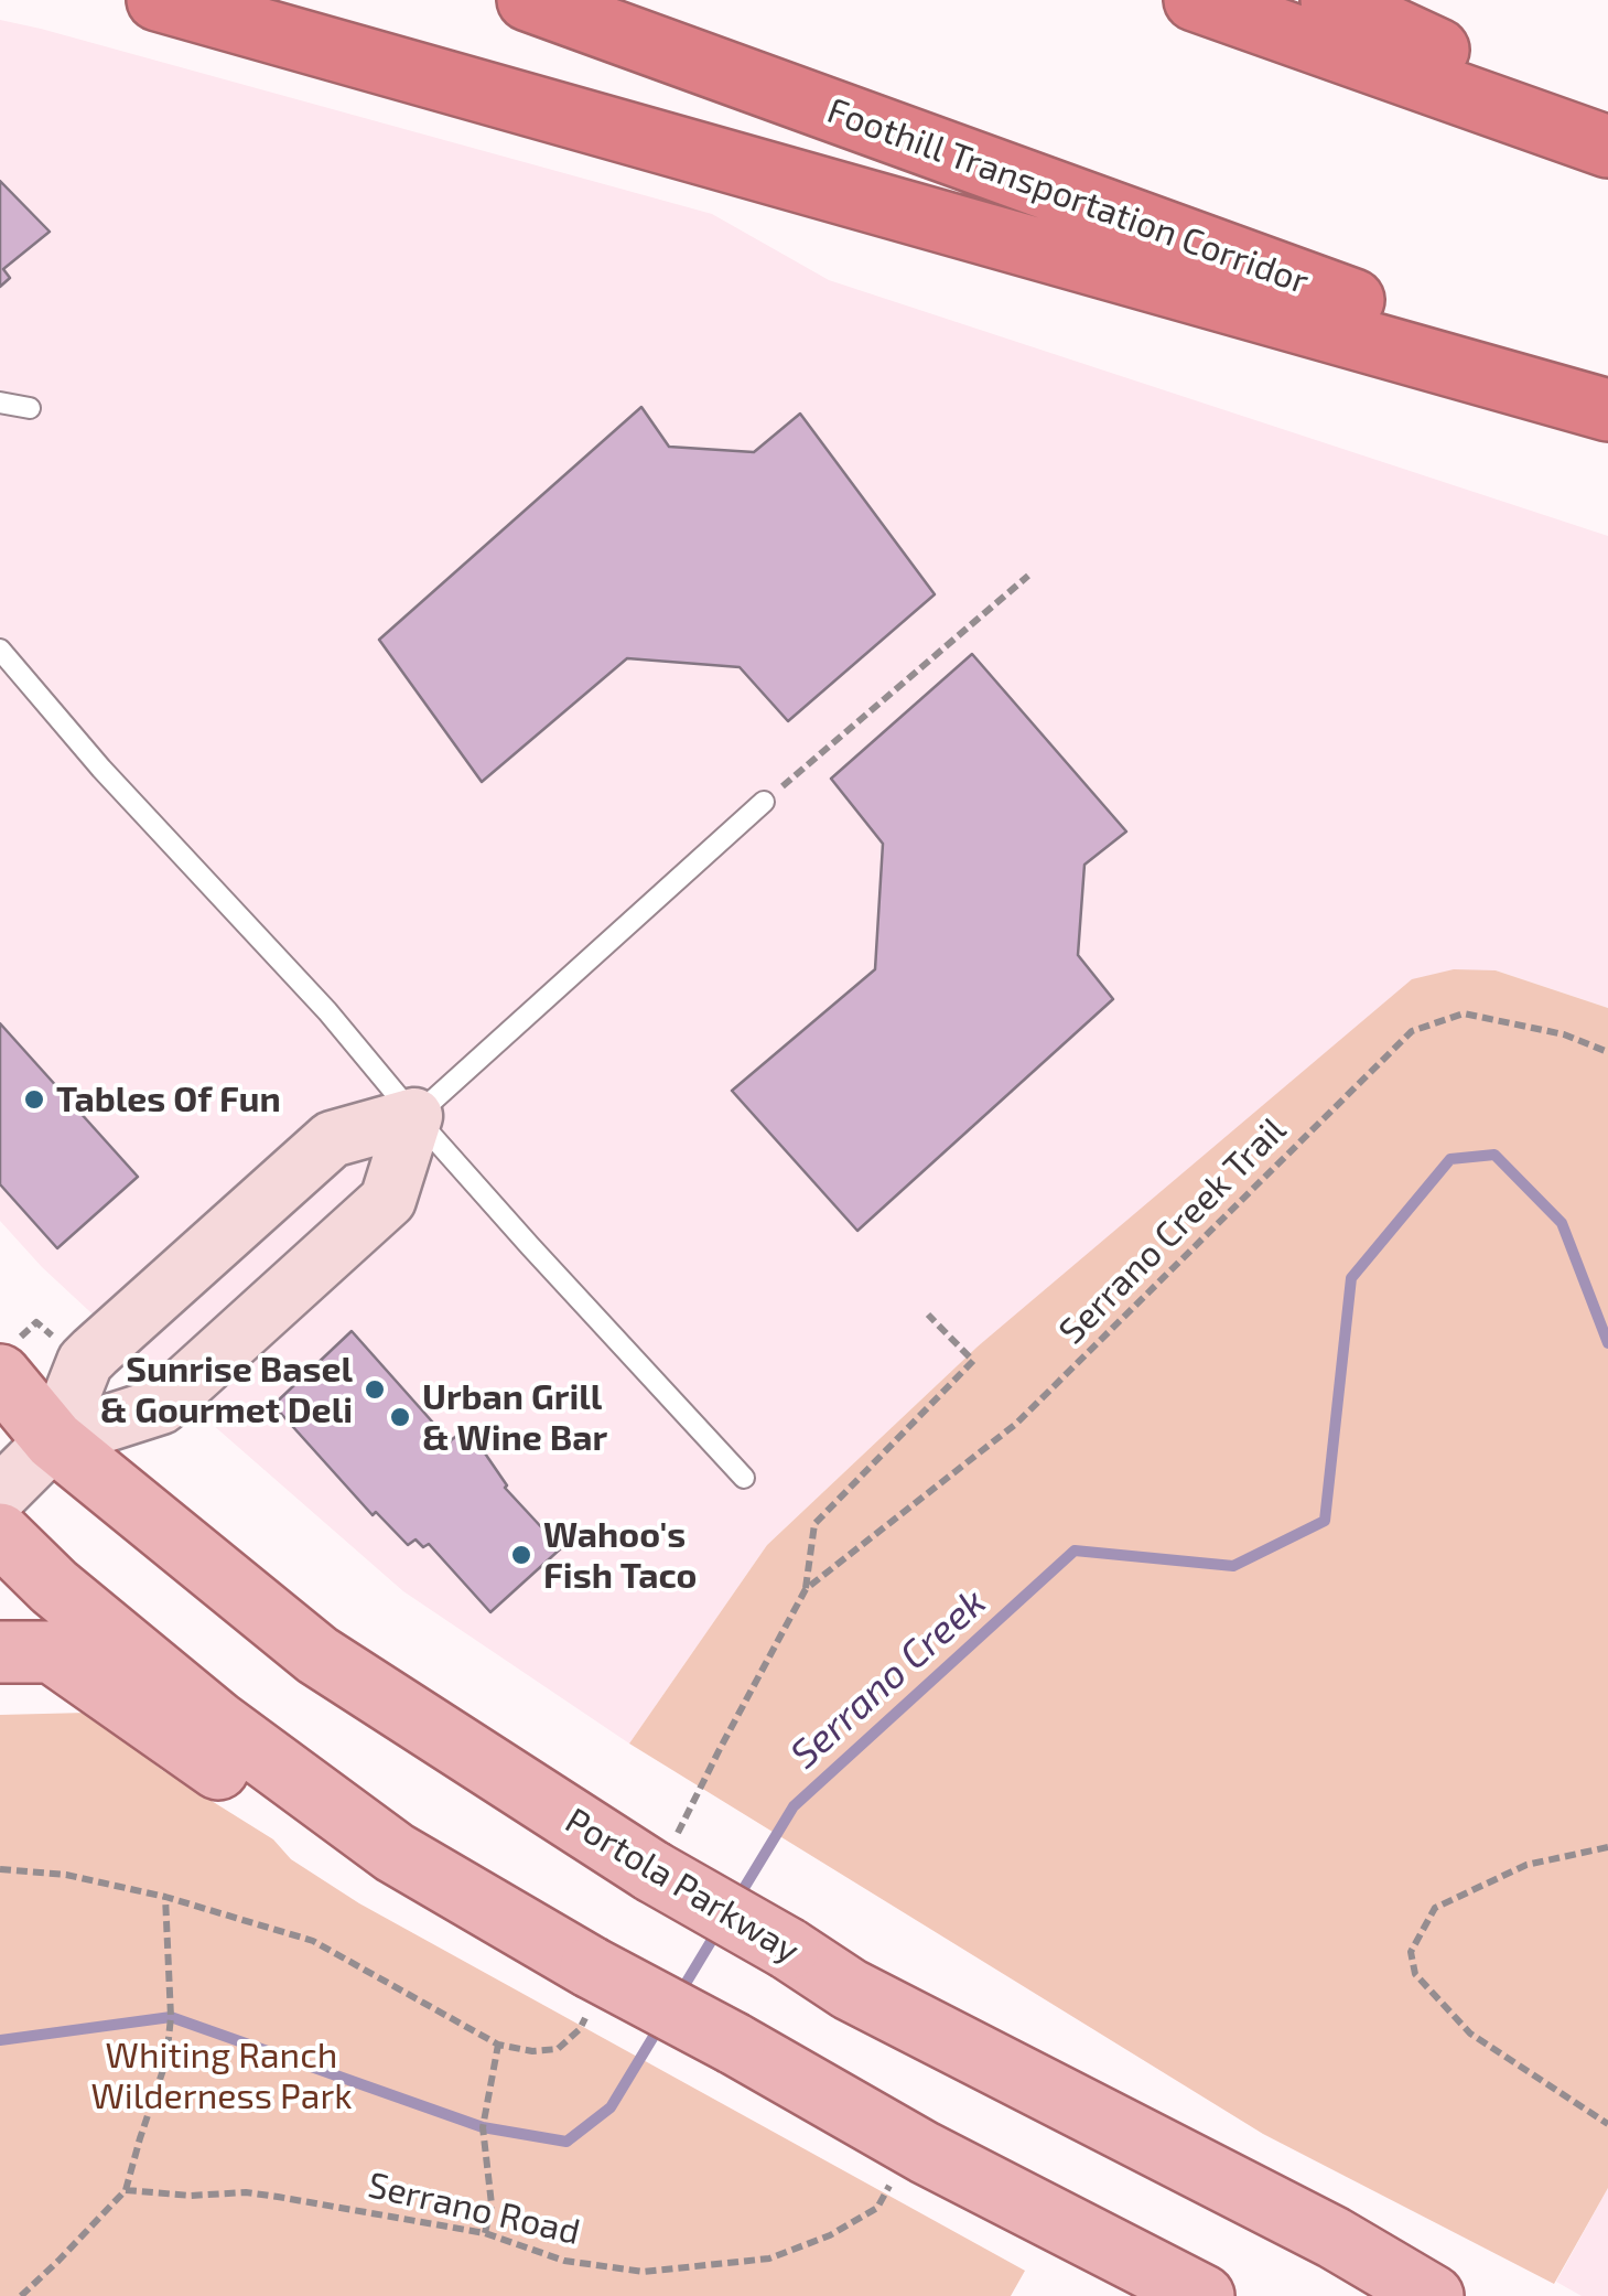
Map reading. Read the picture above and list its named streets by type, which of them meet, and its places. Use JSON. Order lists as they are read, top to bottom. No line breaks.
{"streets":{"highway":["Foothill Transportation Corridor"],"main road":["Portola Parkway"],"path":["Serrano Creek Trail","Serrano Road"]},"crossings":[["Serrano Creek Trail","Portola Parkway"]],"water":["Serrano Creek"],"parks":["Whiting Ranch Wilderness Park"],"places":["Tables Of Fun","Sunrise Basel & Gourmet Deli","Urban Grill & Wine Bar","Wahoo's Fish Taco"]}
